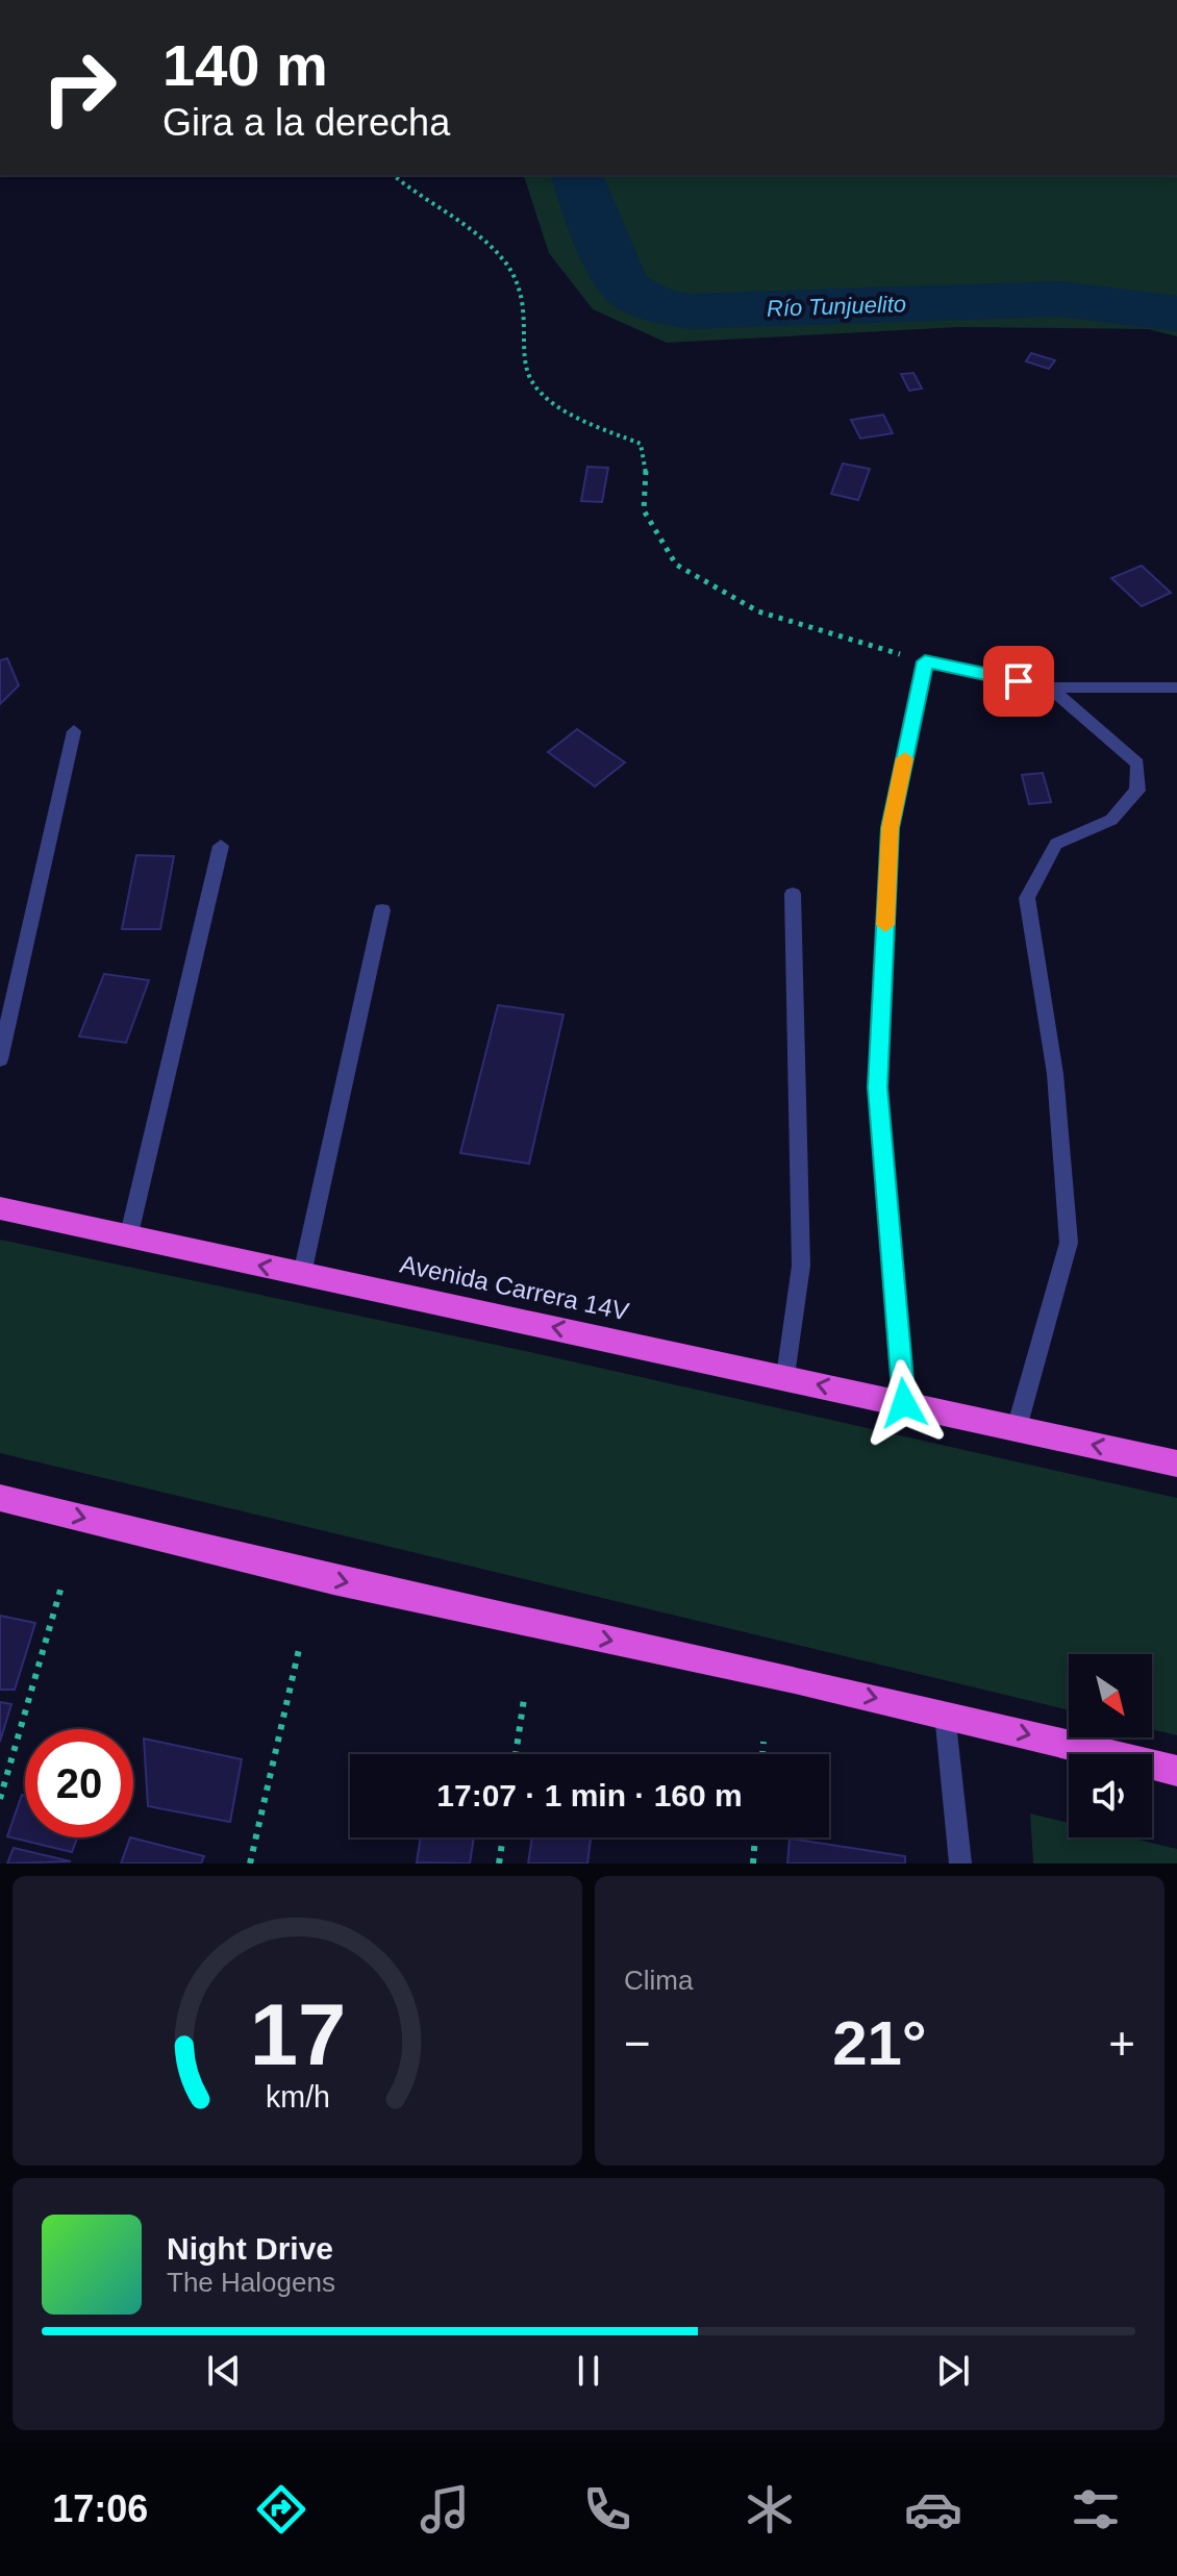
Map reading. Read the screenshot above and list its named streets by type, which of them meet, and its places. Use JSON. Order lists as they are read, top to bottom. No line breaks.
{"streets":{"highway":["Avenida Carrera 14V"]},"one_way":["Avenida Carrera 14V"],"water":["Río Tunjuelito"],"north":"bottom right","page":{"turn":["140 m","Gira a la derecha"],"limit":"20","trip":"17:07 · 1 min · 160 m","tile":"Clima","heat":["−","21°","+"],"song":["Night Drive","The Halogens"],"tabs":"17:06","gauge":["17","km/h"]}}
